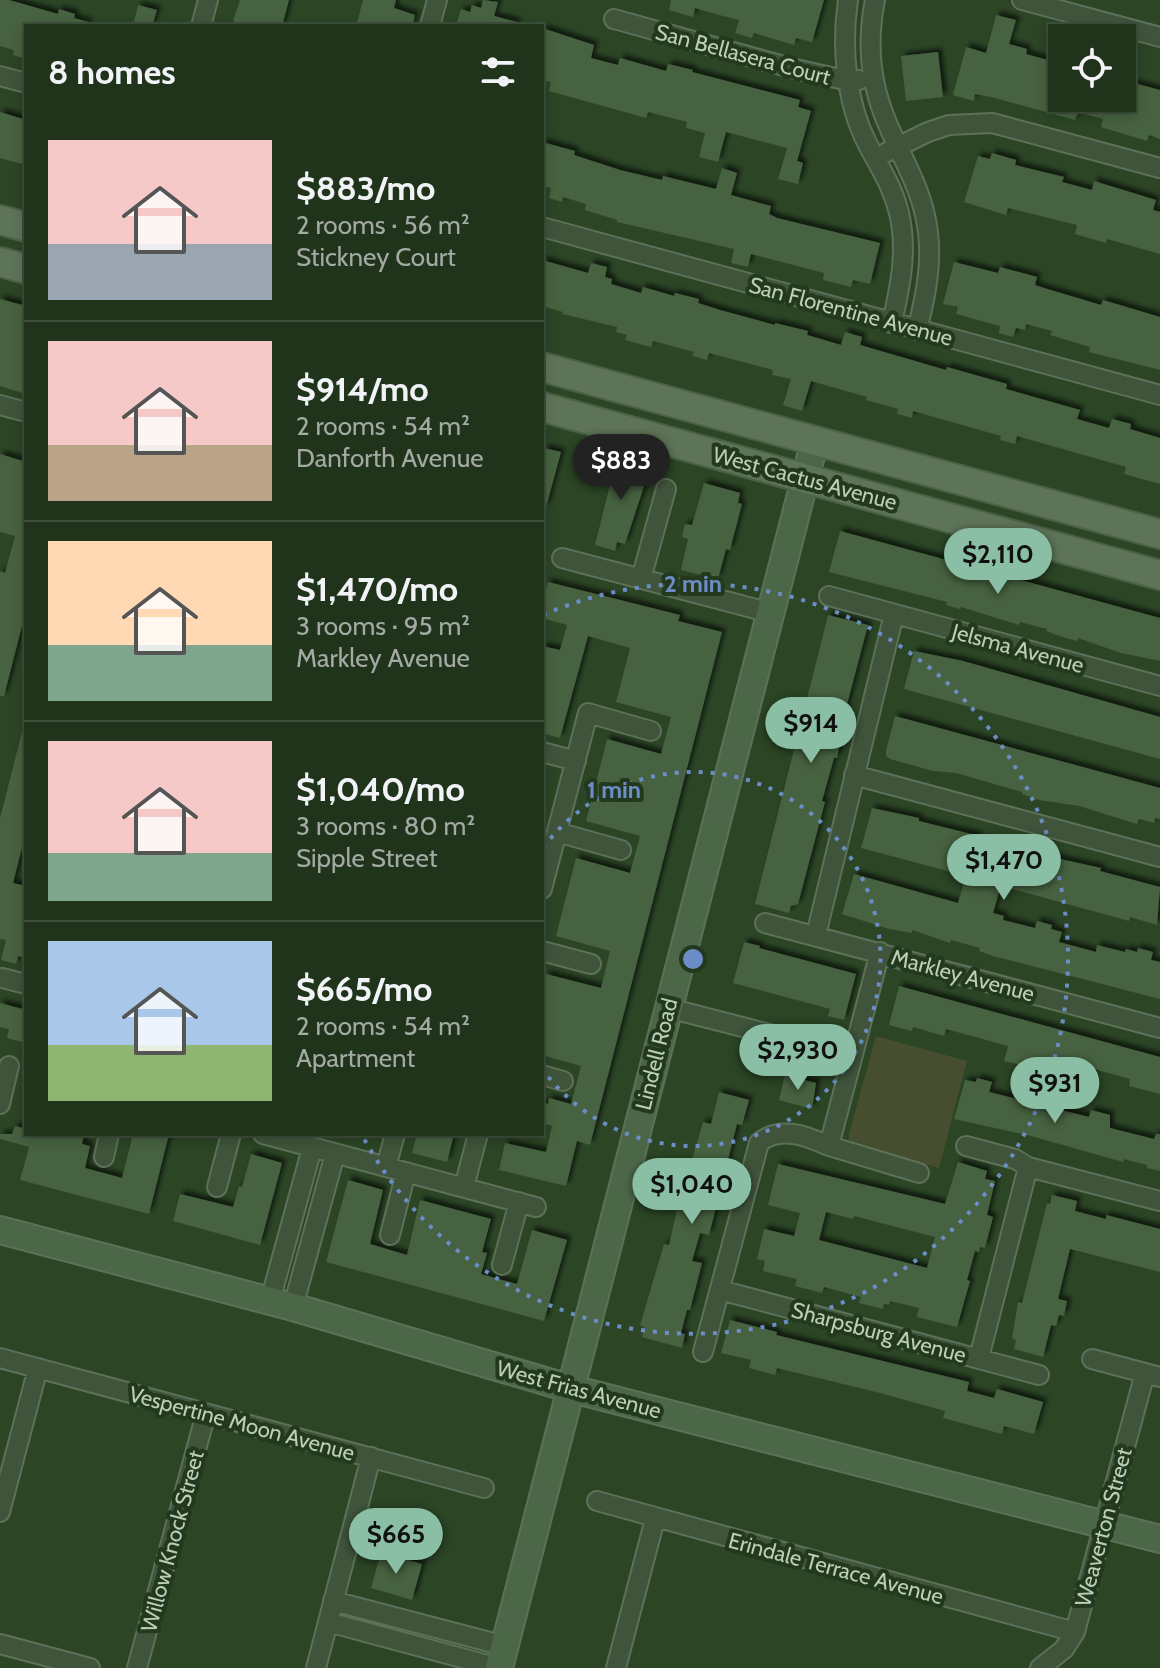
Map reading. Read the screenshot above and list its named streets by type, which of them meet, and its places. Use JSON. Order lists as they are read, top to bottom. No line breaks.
{"streets":{"main road":["West Cactus Avenue"],"street":["San Bellasera Court","San Florentine Avenue","Jelsma Avenue","Markley Avenue","Lindell Road","Sharpsburg Avenue","West Frias Avenue","Vespertine Moon Avenue","Weaverton Street","Willow Knock Street","Erindale Terrace Avenue"]},"crossings":[["West Cactus Avenue","Lindell Road"],["Lindell Road","West Frias Avenue"],["West Frias Avenue","Weaverton Street"],["Vespertine Moon Avenue","Willow Knock Street"],["Weaverton Street","Erindale Terrace Avenue"]],"page":{"heading":"8 homes","list":[{"name":"$883/mo","note":"2 rooms · 56 m² · Stickney Court"},{"name":"$914/mo","note":"2 rooms · 54 m² · Danforth Avenue"},{"name":"$1,470/mo","note":"3 rooms · 95 m² · Markley Avenue"},{"name":"$1,040/mo","note":"3 rooms · 80 m² · Sipple Street"},{"name":"$665/mo","note":"2 rooms · 54 m² · Apartment"}],"price":["$883","$2,110","$914","$1,470","$2,930","$931","$1,040","$665"]},"rings":["2 min","1 min"]}
